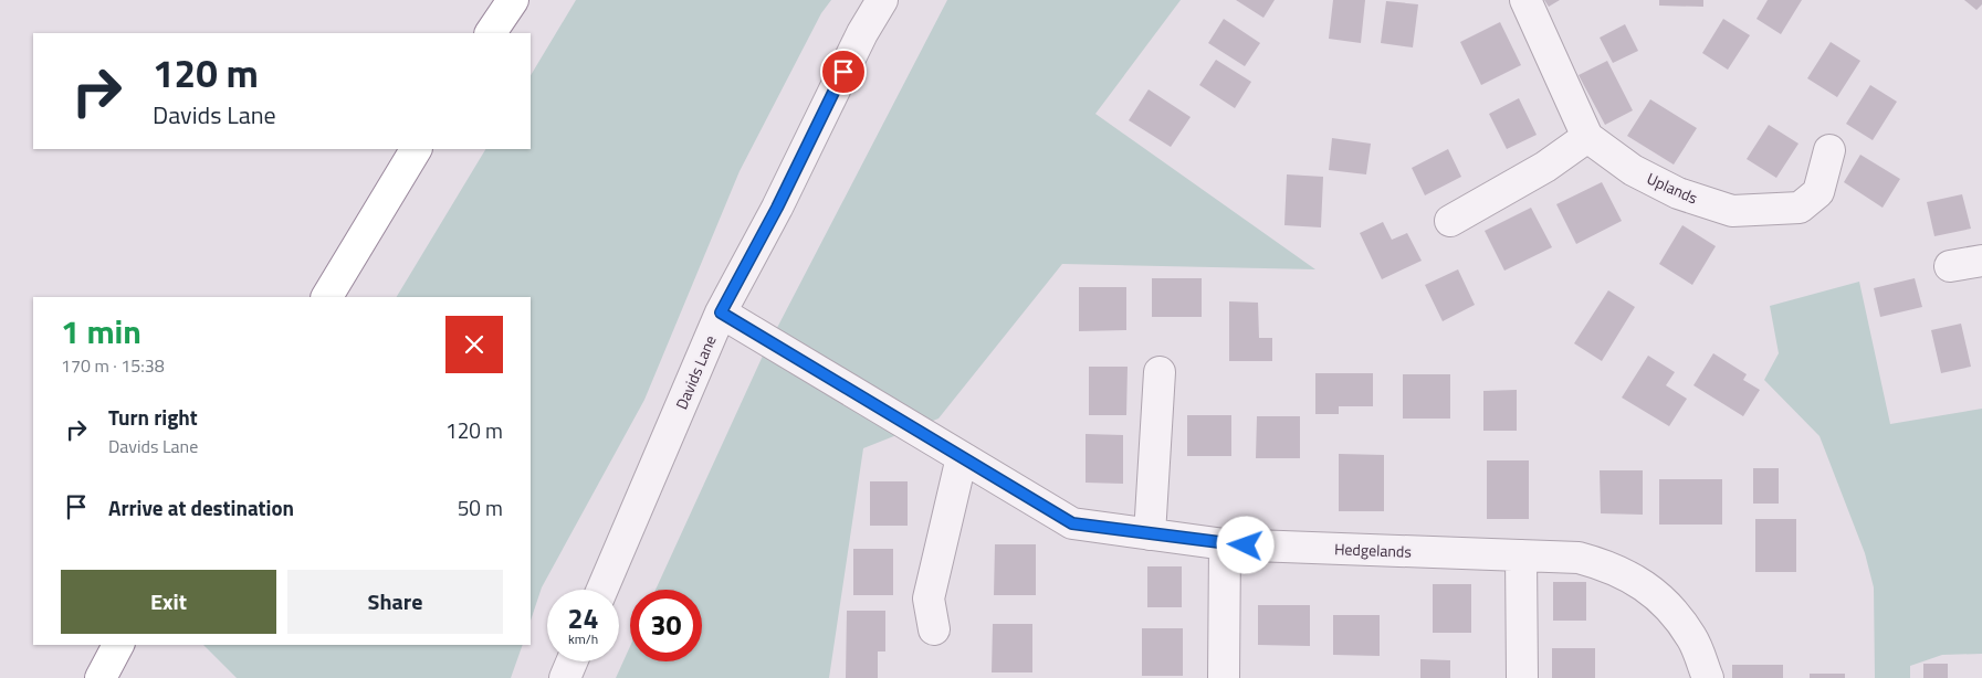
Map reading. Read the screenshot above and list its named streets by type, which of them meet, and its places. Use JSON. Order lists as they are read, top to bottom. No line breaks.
{"streets":{"street":["Uplands","Davids Lane","Hedgelands"]},"crossings":[["Davids Lane","Hedgelands"]],"page":{"turn":["120 m","Davids Lane"],"heading":["1 min","170 m · 15:38"],"list":[{"name":"Turn right","note":"Davids Lane","value":"120 m"},{"name":"Arrive at destination","value":"50 m"}],"buttons":["Exit","Share"],"speed":"24 km/h","limit":"30"}}
